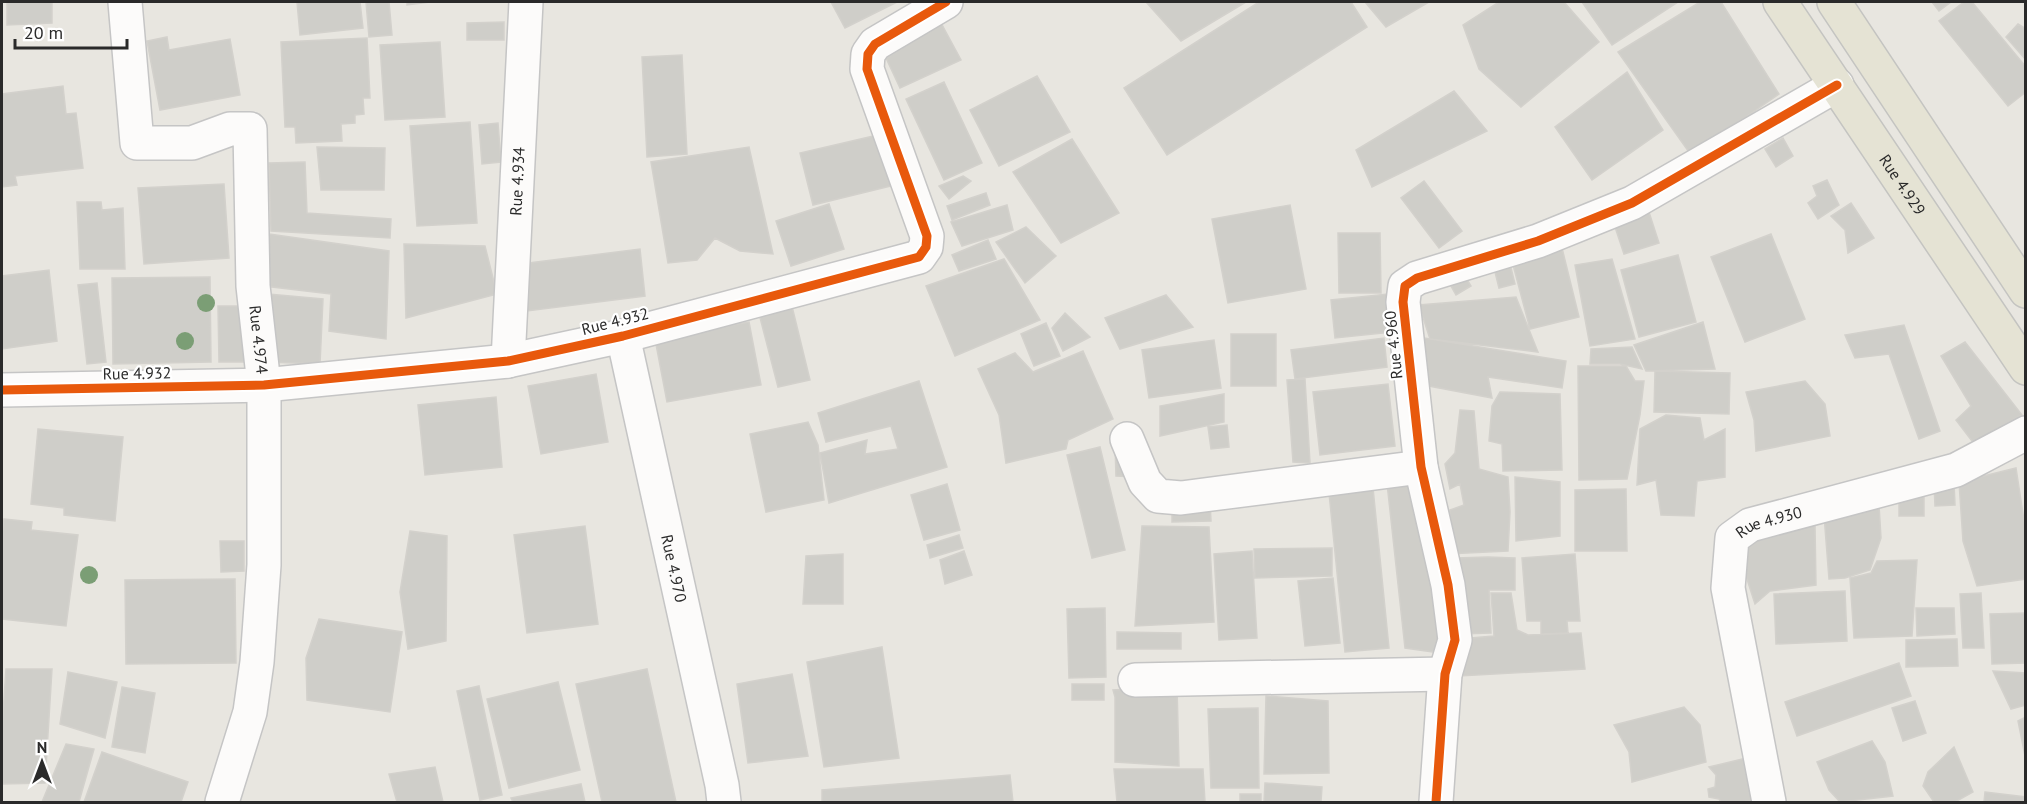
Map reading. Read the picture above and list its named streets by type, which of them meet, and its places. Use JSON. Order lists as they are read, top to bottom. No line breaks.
{"streets":{"main road":["Rue 4.929"],"street":["Rue 4.934","Rue 4.932","Rue 4.974","Rue 4.960","Rue 4.930","Rue 4.970"]},"crossings":[["Rue 4.934","Rue 4.932"],["Rue 4.929","Rue 4.960"],["Rue 4.932","Rue 4.974"],["Rue 4.932","Rue 4.970"]],"scale_bar":"20 m","north":"top"}
